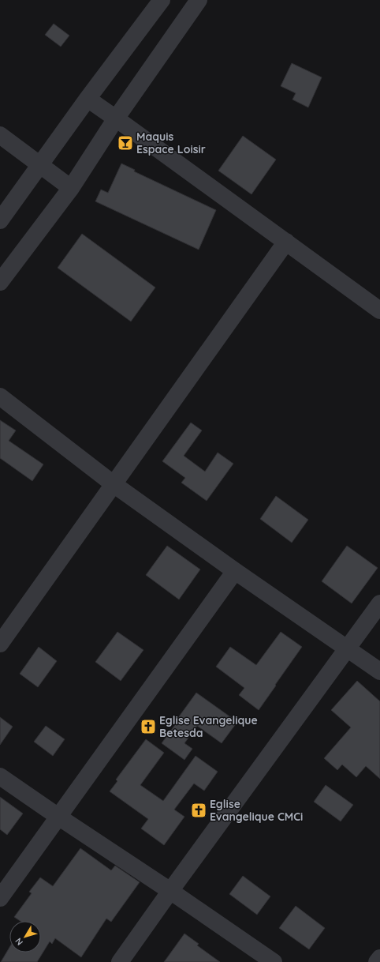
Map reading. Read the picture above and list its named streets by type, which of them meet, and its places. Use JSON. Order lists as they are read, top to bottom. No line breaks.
{"places":{"bar":["Maquis Espace Loisir"],"church":["Eglise Evangelique Betesda","Eglise Evangelique CMCi"]},"north":"bottom left"}
